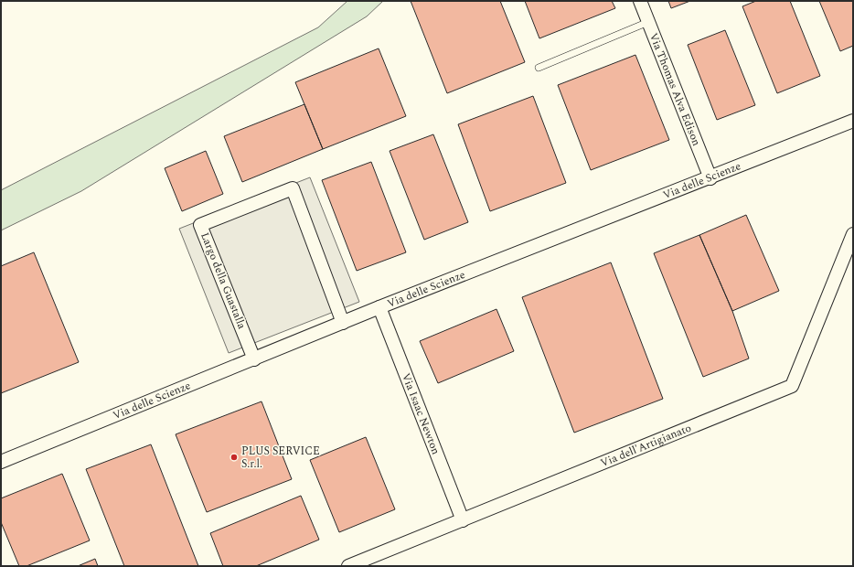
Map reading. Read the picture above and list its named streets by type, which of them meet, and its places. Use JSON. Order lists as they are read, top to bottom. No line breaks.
{"streets":{"street":["Via Thomas Alva Edison","Via delle Scienze","Largo della Guastalla","Via Isaac Newton","Via dell'Artigianato"]},"crossings":[["Via Thomas Alva Edison","Via delle Scienze"],["Via delle Scienze","Largo della Guastalla"],["Via delle Scienze","Via Isaac Newton"],["Via Isaac Newton","Via dell'Artigianato"]],"places":["PLUS SERVICE S.r.l."]}
